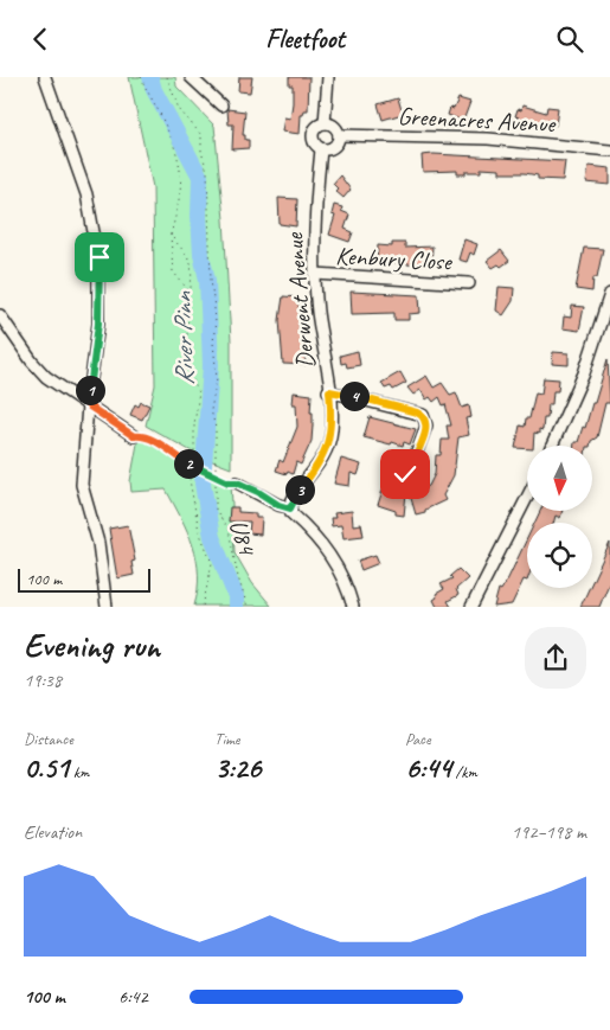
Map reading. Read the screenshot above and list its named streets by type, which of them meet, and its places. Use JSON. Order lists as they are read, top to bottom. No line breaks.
{"streets":{"street":["Greenacres Avenue","Kenbury Close","Derwent Avenue"],"path":["U84"]},"crossings":[["Greenacres Avenue","Derwent Avenue"],["Kenbury Close","Derwent Avenue"]],"water":["River Pinn"],"scale_bar":"100 m","north":"bottom","page":{"header":"Fleetfoot","pins":["1","4","2","3"],"scale":"100 m","heading":["Evening run","19:38"],"stats":[["Distance","0.51 km"],["Time","3:26"],["Pace","6:44 /km"]],"chart":["Elevation","192–198 m"],"list":[{"name":"100 m","note":"6:42"}]}}
